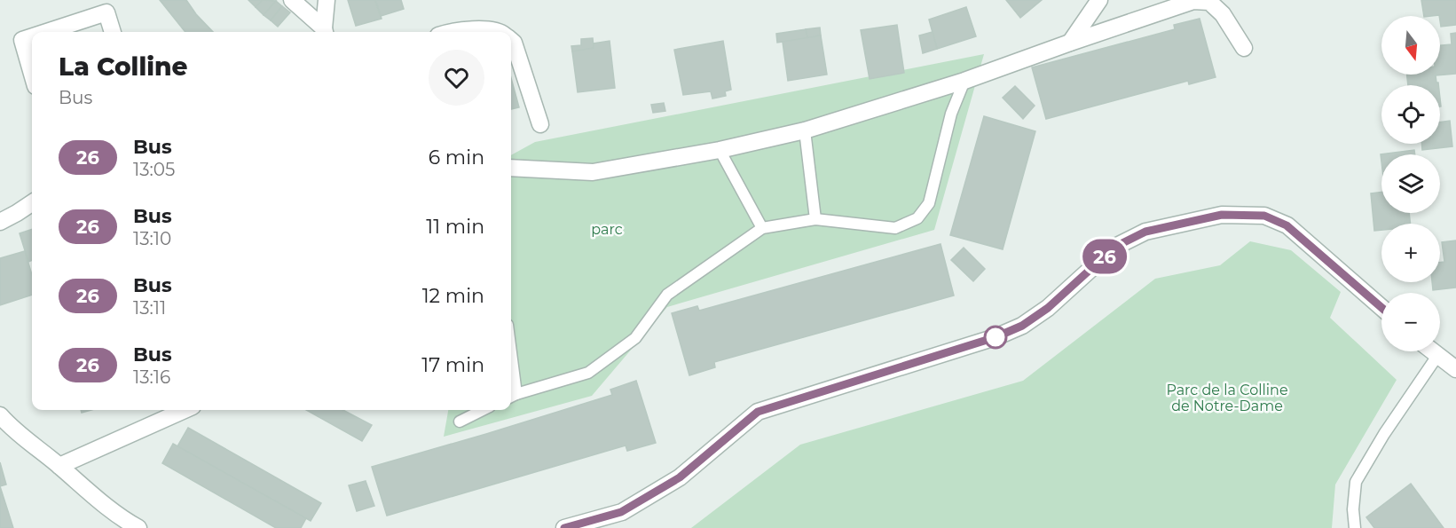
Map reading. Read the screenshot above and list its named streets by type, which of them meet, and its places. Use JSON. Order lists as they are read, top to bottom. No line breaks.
{"parks":["parc","Parc de la Colline de Notre-Dame"],"lines":["bus line 26"],"north":"bottom","page":{"on_map":"26","map_buttons":["+","−"],"heading":["La Colline","Bus"],"list":[{"mark":"26","name":"Bus","note":"13:05","value":"6 min"},{"mark":"26","name":"Bus","note":"13:10","value":"11 min"},{"mark":"26","name":"Bus","note":"13:11","value":"12 min"},{"mark":"26","name":"Bus","note":"13:16","value":"17 min"}]}}
